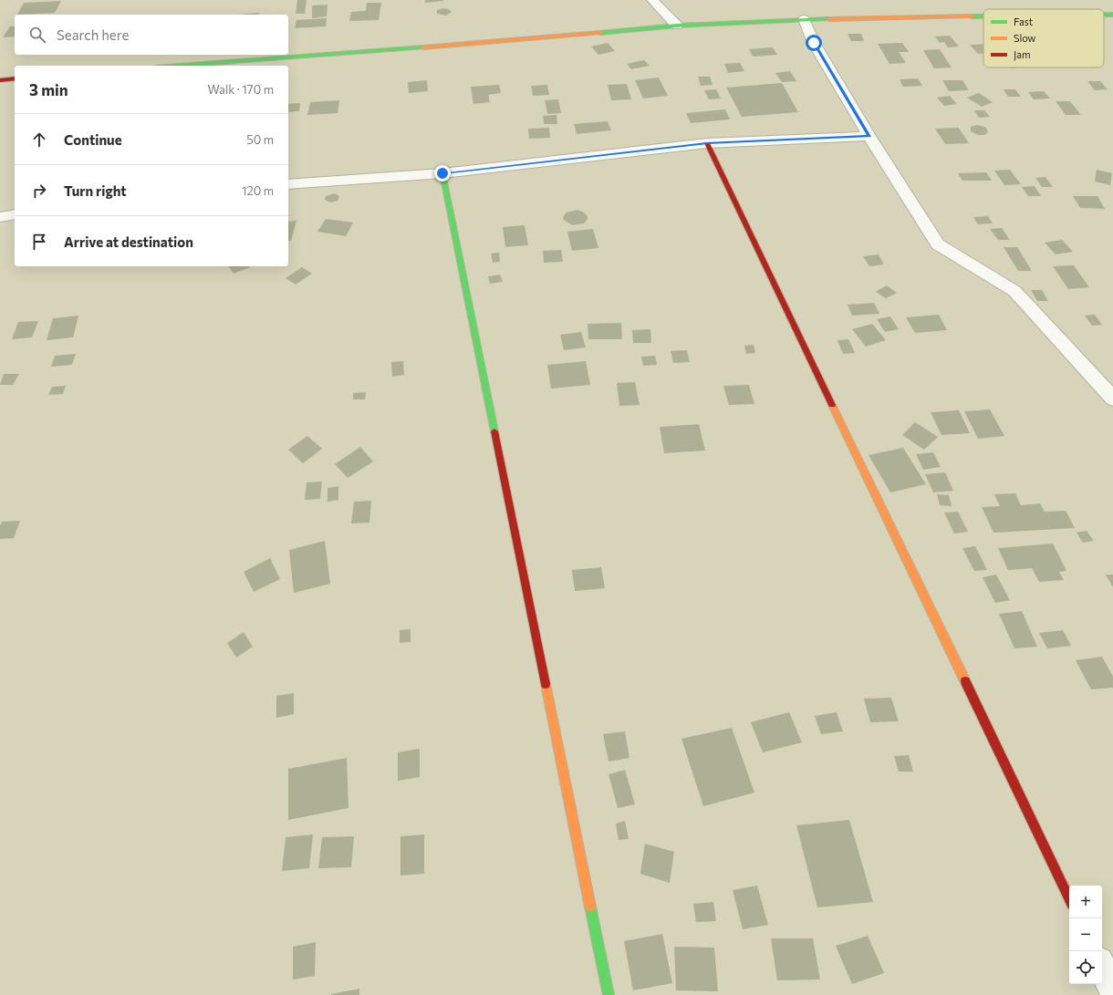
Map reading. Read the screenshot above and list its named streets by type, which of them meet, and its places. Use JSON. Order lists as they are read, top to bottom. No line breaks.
{"legend":["Fast","Slow","Jam"],"page":{"search":"Search here","heading":["3 min","Walk · 170 m"],"list":[["Continue","50 m"],["Turn right","120 m"],"Arrive at destination"],"map_buttons":["+","−"]}}
